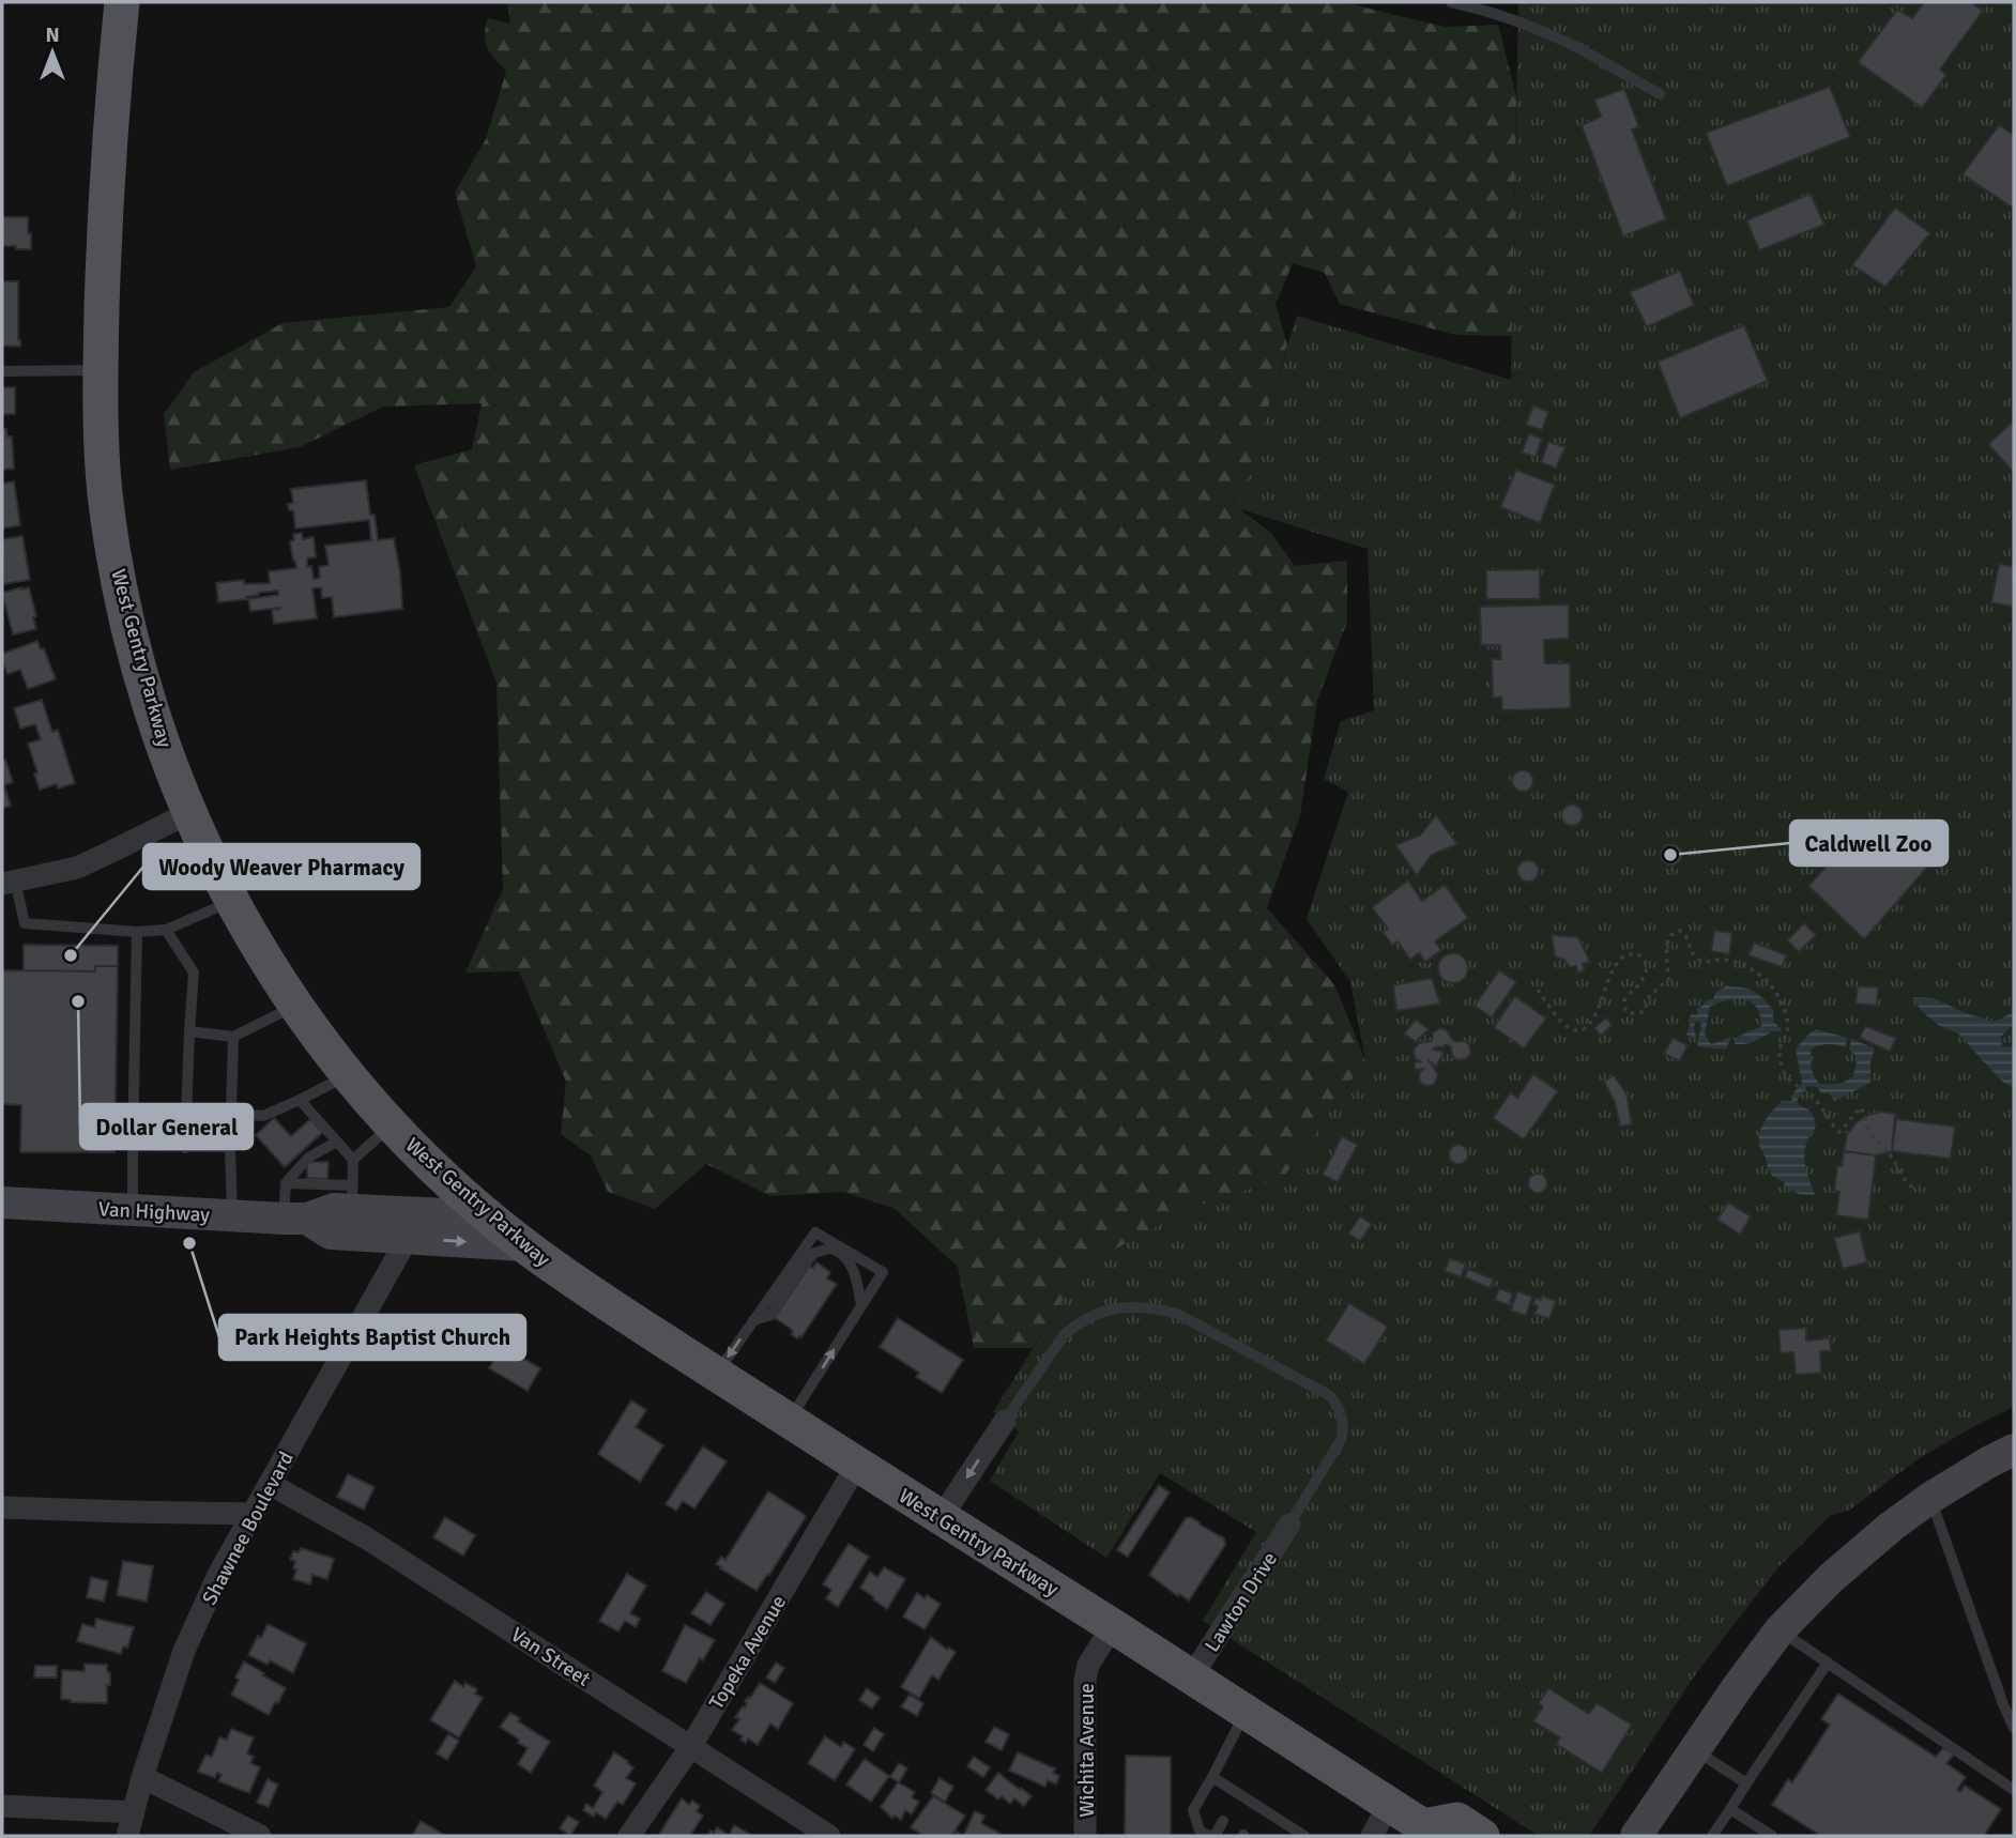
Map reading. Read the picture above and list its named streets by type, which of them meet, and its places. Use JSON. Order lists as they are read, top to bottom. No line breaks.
{"streets":{"main road":["West Gentry Parkway","Van Highway"],"street":["Shawnee Boulevard","Lawton Drive","Topeka Avenue","Van Street","Wichita Avenue"]},"crossings":[["West Gentry Parkway","Van Highway"],["West Gentry Parkway","Lawton Drive"],["West Gentry Parkway","Topeka Avenue"],["West Gentry Parkway","Wichita Avenue"],["Van Highway","Shawnee Boulevard"],["Shawnee Boulevard","Van Street"],["Topeka Avenue","Van Street"]],"places":["Caldwell Zoo","Woody Weaver Pharmacy","Dollar General","Park Heights Baptist Church"],"north":"top"}
